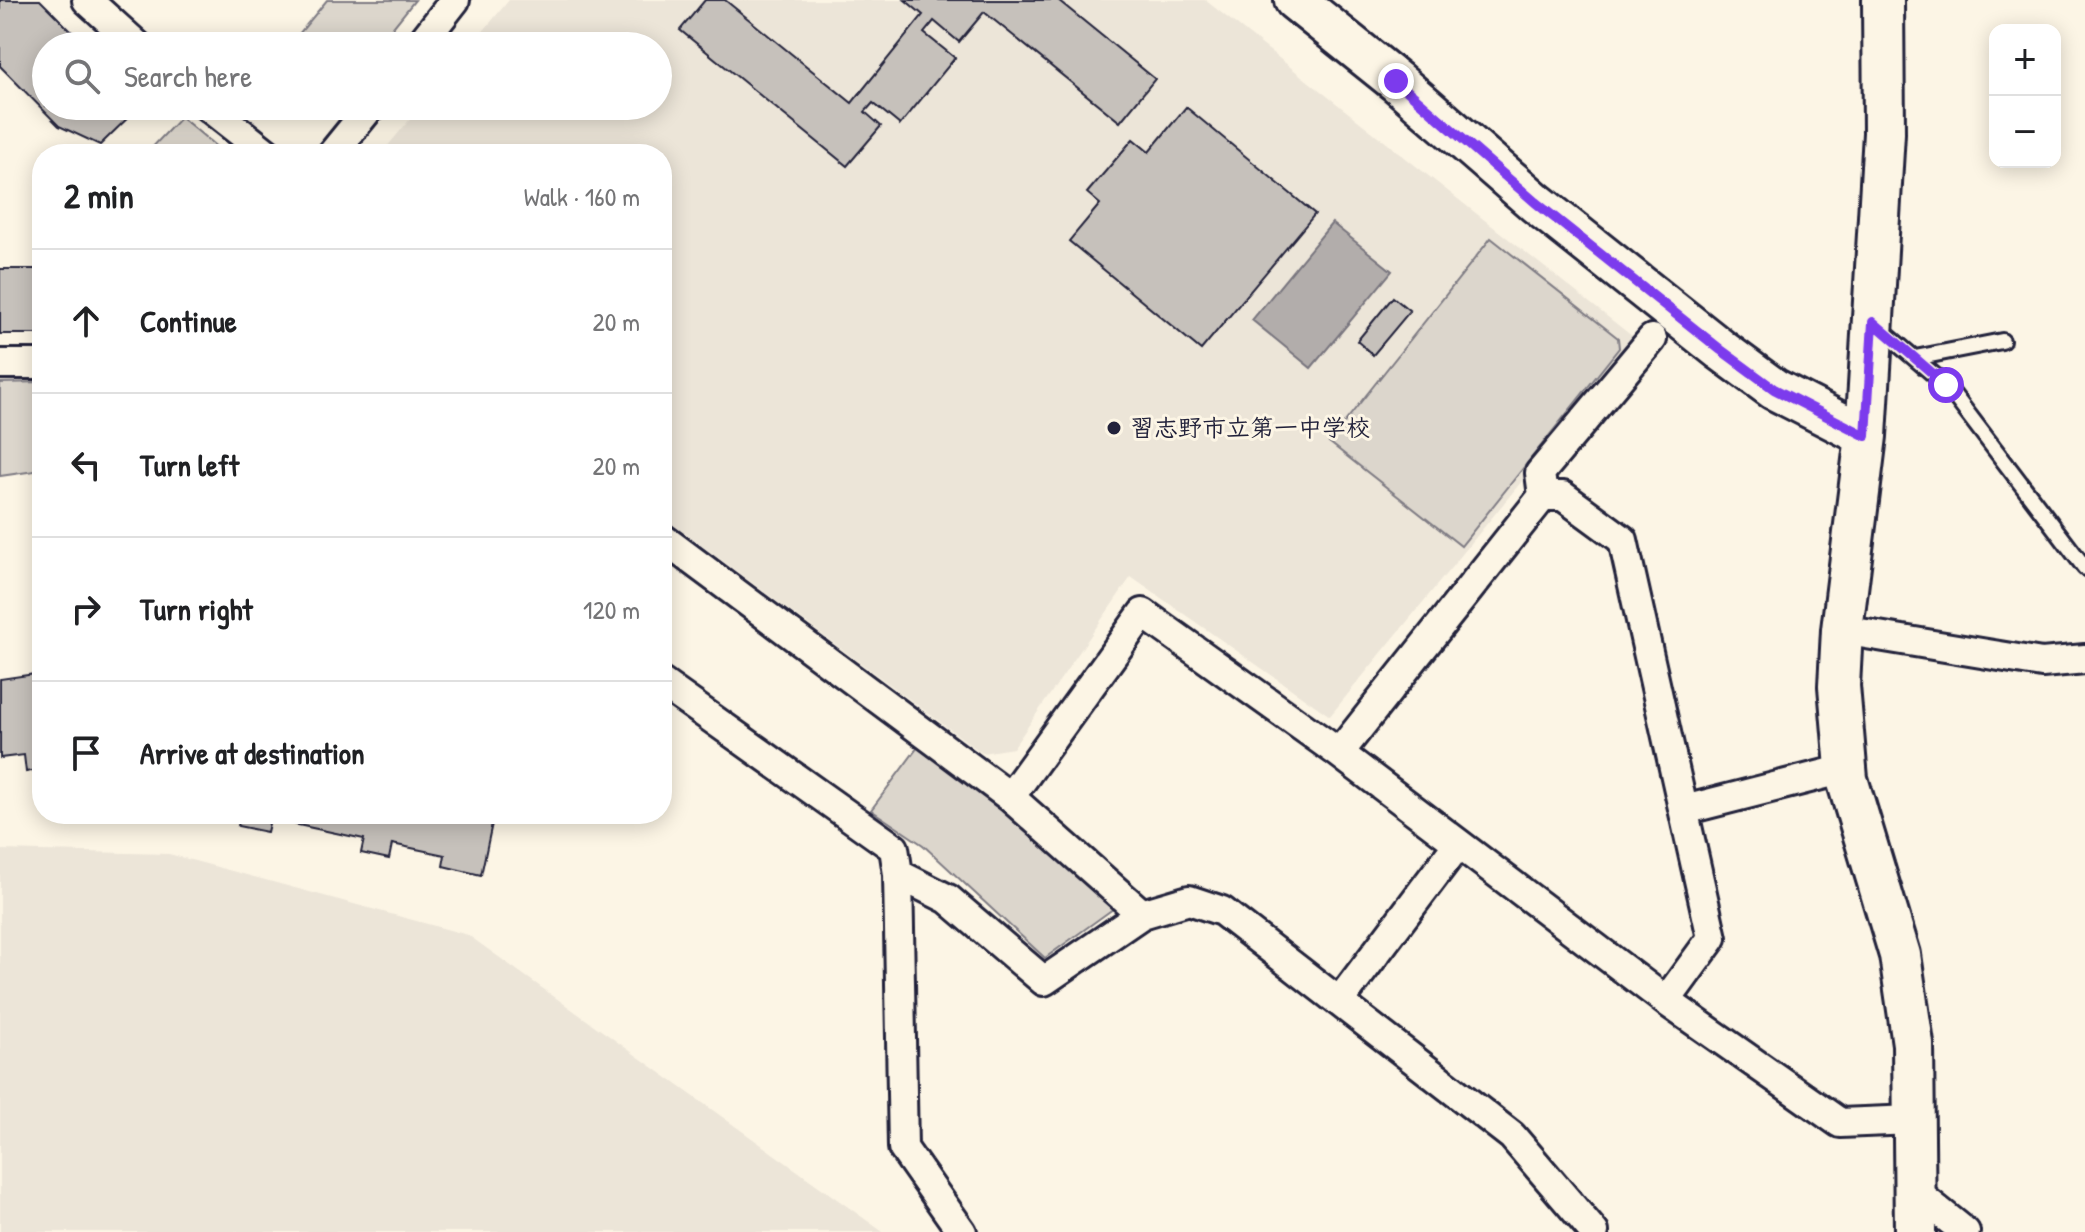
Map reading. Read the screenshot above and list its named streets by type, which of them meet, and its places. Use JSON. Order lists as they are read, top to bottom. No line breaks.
{"places":["習志野市立第一中学校"],"page":{"map_buttons":["+","−"],"search":"Search here","heading":["2 min","Walk · 160 m"],"list":[["Continue","20 m"],["Turn left","20 m"],["Turn right","120 m"],"Arrive at destination"]}}
